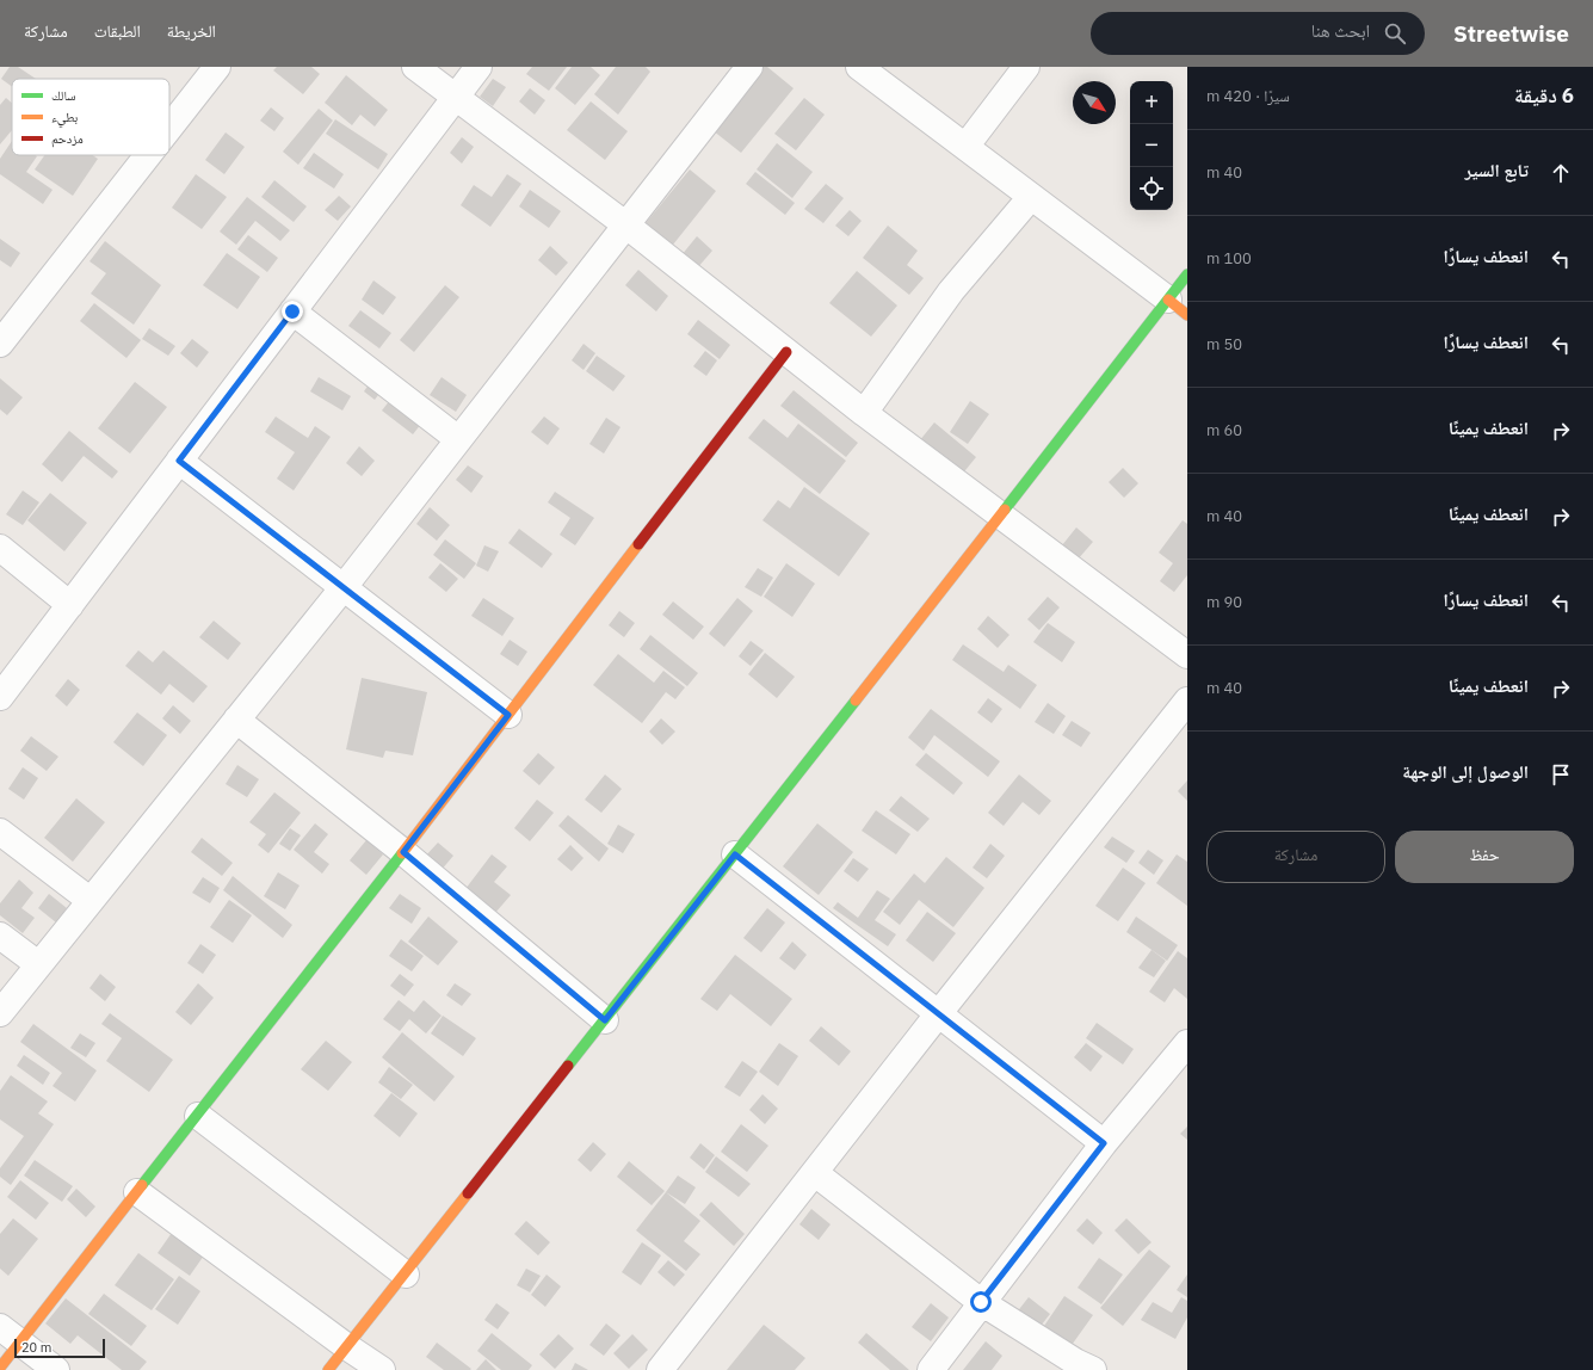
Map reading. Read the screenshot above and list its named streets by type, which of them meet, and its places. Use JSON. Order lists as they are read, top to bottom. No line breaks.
{"legend":["سالك","بطيء","مزدحم"],"scale_bar":"20 m","north":"bottom right","page":{"header":"Streetwise","search":"ابحث هنا","nav":["الخريطة","الطبقات","مشاركة"],"heading":["6 دقيقة","سيرًا · 420 m"],"map_buttons":["+","−"],"list":[["تابع السير","40 m"],["انعطف يسارًا","100 m"],["انعطف يسارًا","50 m"],["انعطف يمينًا","60 m"],["انعطف يمينًا","40 m"],["انعطف يسارًا","90 m"],["انعطف يمينًا","40 m"],"الوصول إلى الوجهة"],"buttons":["حفظ","مشاركة"],"scale":"20 m"}}
